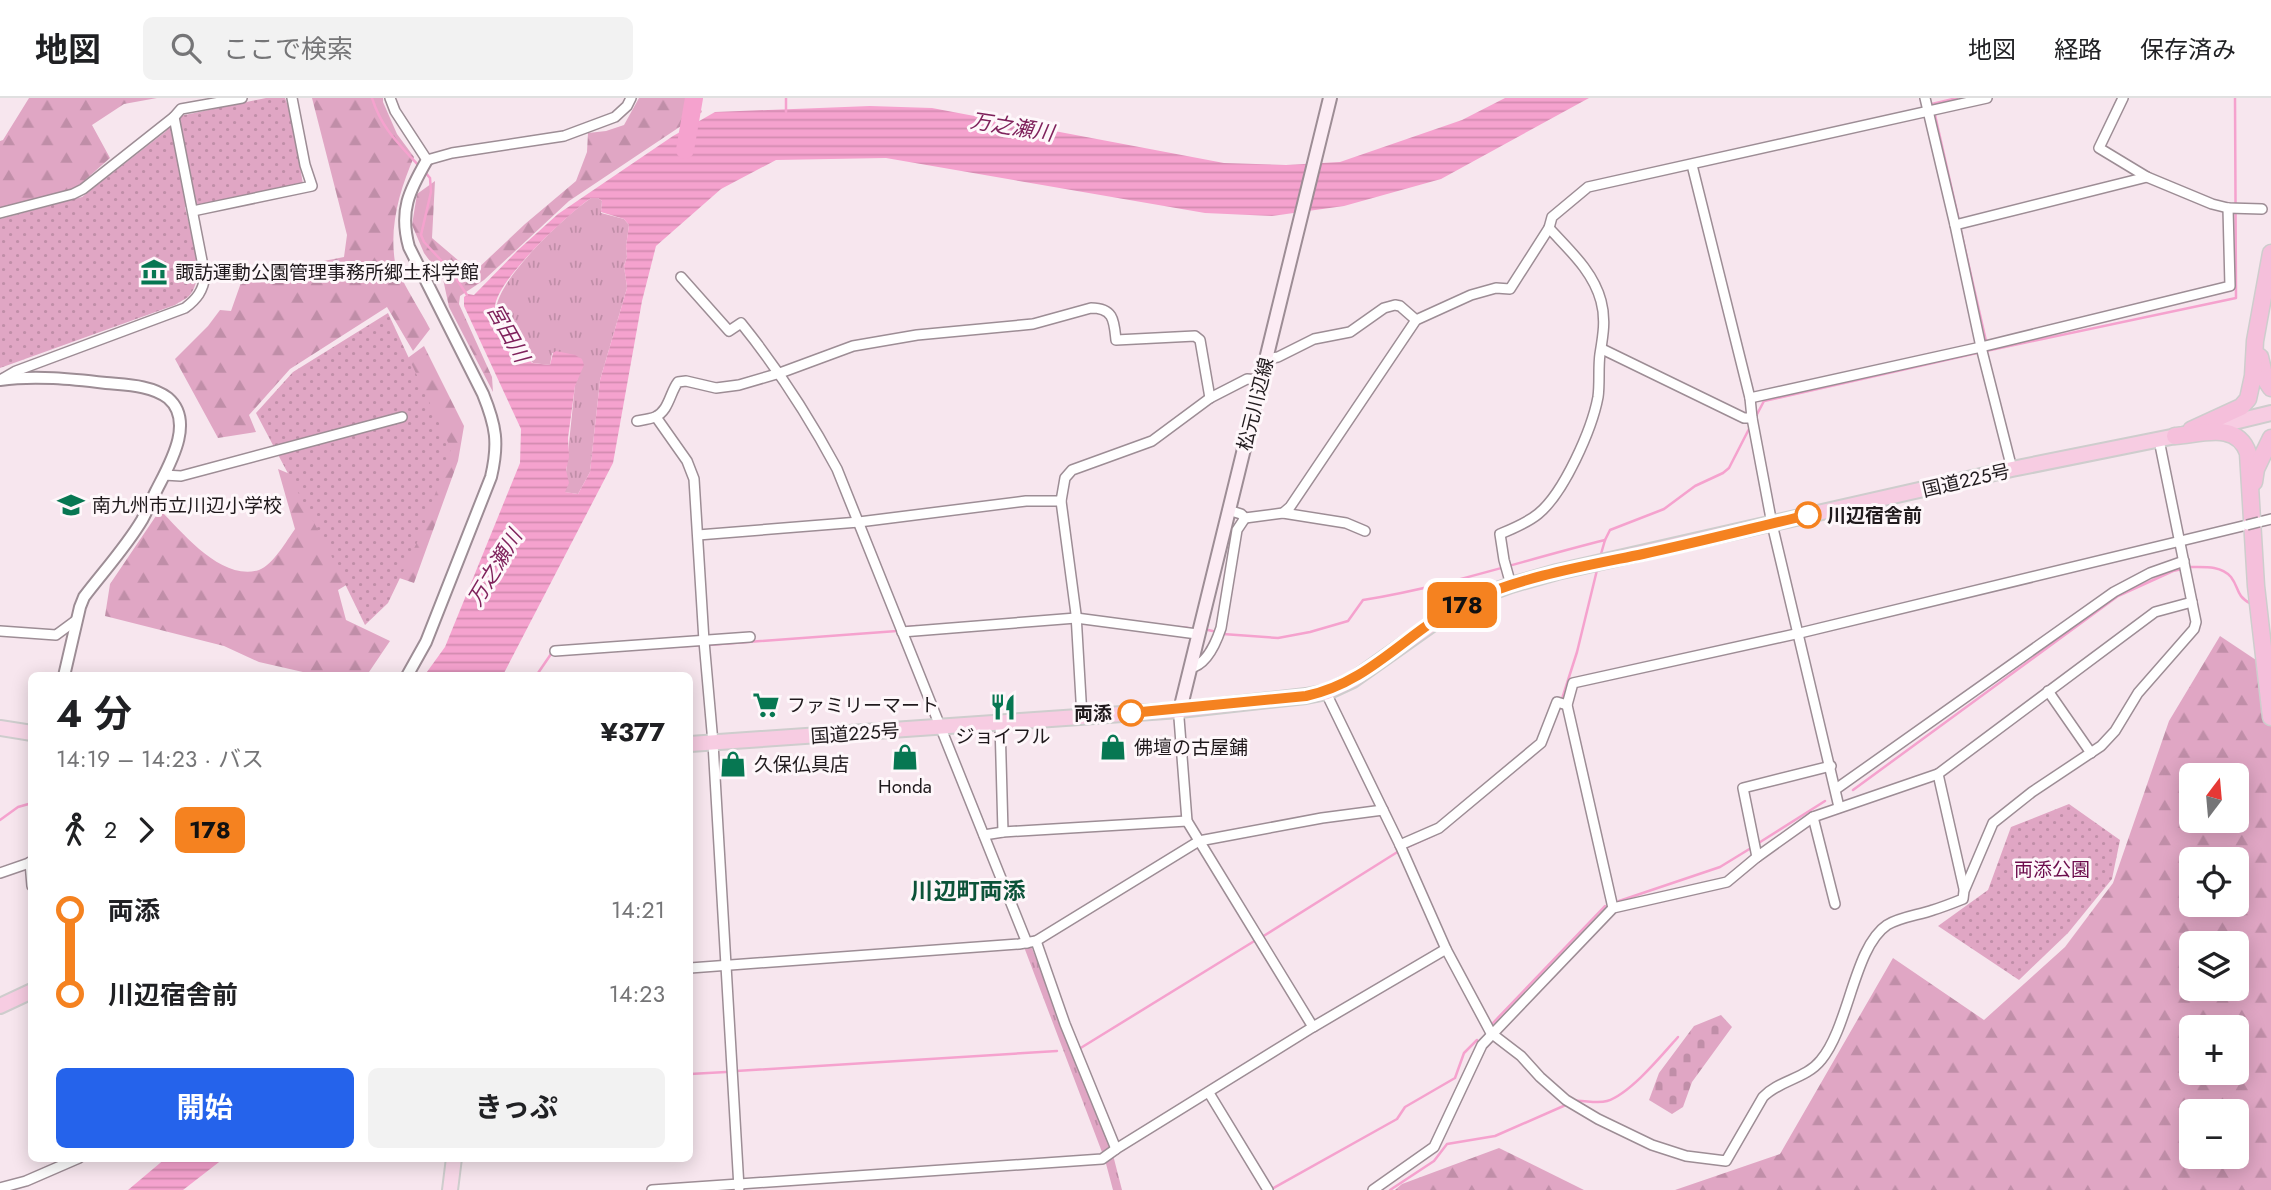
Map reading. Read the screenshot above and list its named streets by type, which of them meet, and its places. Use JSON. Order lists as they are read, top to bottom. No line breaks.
{"streets":{"highway":["国道225号"],"main road":["松元川辺線"]},"crossings":[["松元川辺線","国道225号"]],"districts":["川辺町両添"],"water":["万之瀬川","宮田川"],"parks":["両添公園"],"places":{"museum":["諏訪運動公園管理事務所郷土科学館"],"school or university":["南九州市立川辺小学校"],"other":["川辺宿舎前","両添"],"supermarket":["ファミリーマート"],"restaurant":["ジョイフル"],"shop":["佛壇の古屋鋪","Honda","久保仏具店"]},"lines":["bus line 178"],"north":"top","page":{"header":"地図","search":"ここで検索","nav":["地図","経路","保存済み"],"on_map":"178","heading":["4 分","14:19 – 14:23 · バス","¥377"],"map_buttons":["+","−"],"legs":["2","178"],"list":[{"name":"両添","value":"14:21"},{"name":"川辺宿舎前","value":"14:23"}],"buttons":["開始","きっぷ"]}}
